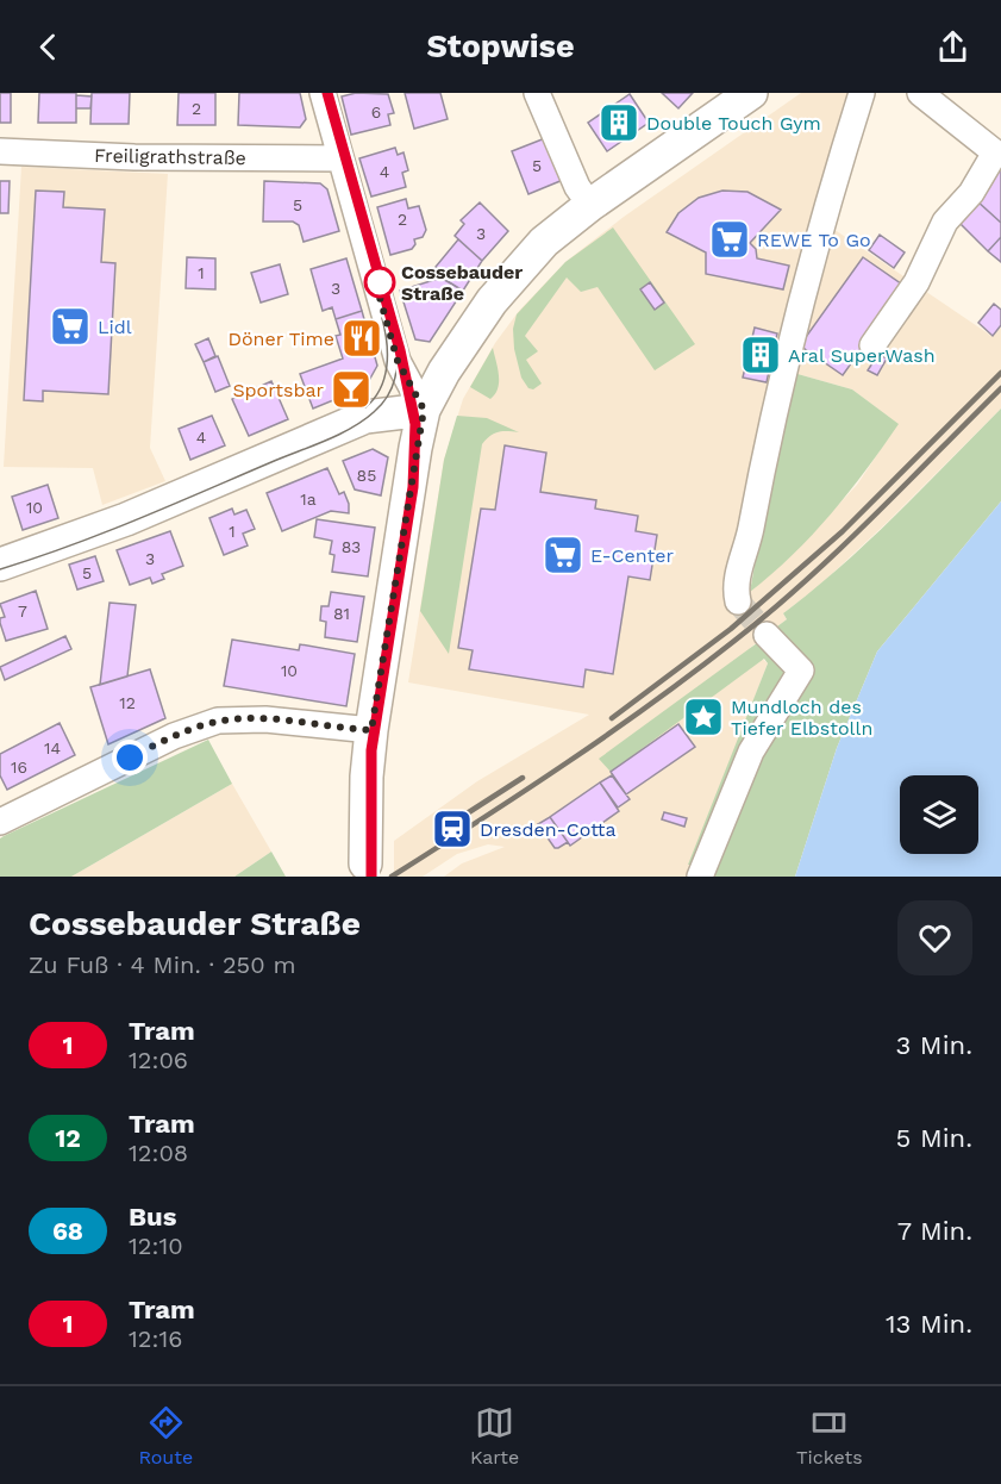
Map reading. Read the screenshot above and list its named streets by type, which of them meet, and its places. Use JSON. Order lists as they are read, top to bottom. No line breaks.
{"streets":{"street":["Freiligrathstraße"]},"places":{"building":["Double Touch Gym","Aral SuperWash"],"supermarket":["REWE To Go","Lidl","E-Center"],"other":["Cossebauder Straße"],"restaurant":["Döner Time"],"bar":["Sportsbar"],"place":["Mundloch des Tiefer Elbstolln"],"station":["Dresden-Cotta"]},"lines":["tram line 1"],"house_numbers":["2","6","5","4","5","2","3","1","3","4","85","1a","10","1","83","3","5","7","81","10","12","14","16"],"page":{"header":"Stopwise","heading":["Cossebauder Straße","Zu Fuß · 4 Min. · 250 m"],"list":[{"mark":"1","name":"Tram","note":"12:06","value":"3 Min."},{"mark":"12","name":"Tram","note":"12:08","value":"5 Min."},{"mark":"68","name":"Bus","note":"12:10","value":"7 Min."},{"mark":"1","name":"Tram","note":"12:16","value":"13 Min."}],"tabs":["Route","Karte","Tickets"]}}
